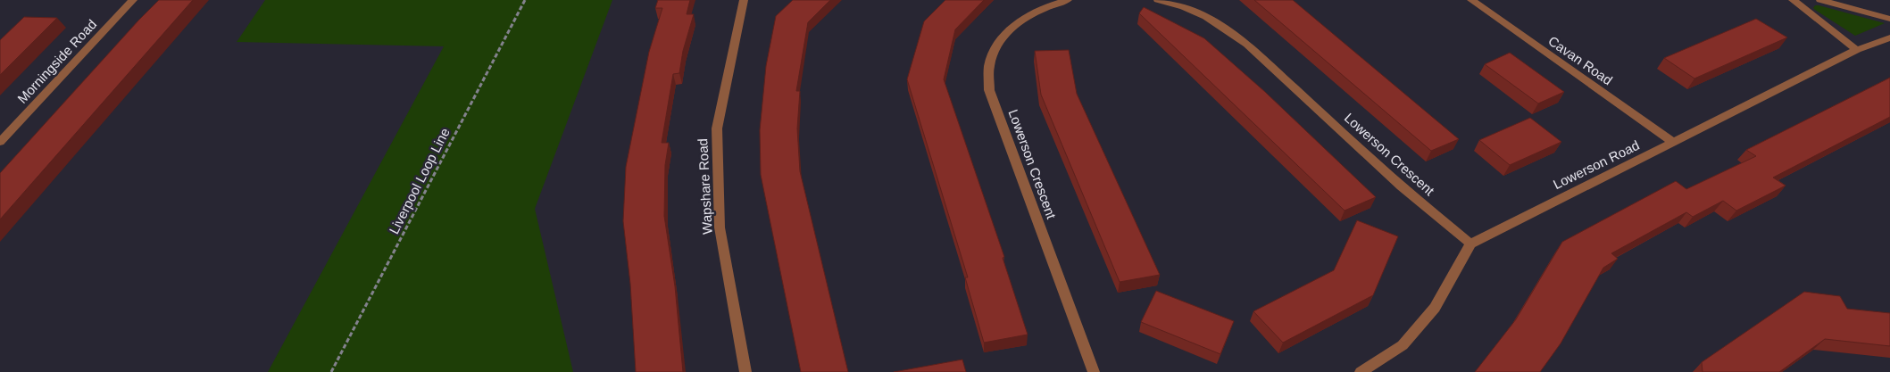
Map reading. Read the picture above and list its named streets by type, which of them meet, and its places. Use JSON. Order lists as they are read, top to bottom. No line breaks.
{"streets":{"street":["Cavan Road","Morningside Road","Lowerson Crescent","Lowerson Road","Wapshare Road"],"path":["Liverpool Loop Line"]},"crossings":[["Cavan Road","Lowerson Road"],["Lowerson Crescent","Lowerson Road"]]}
